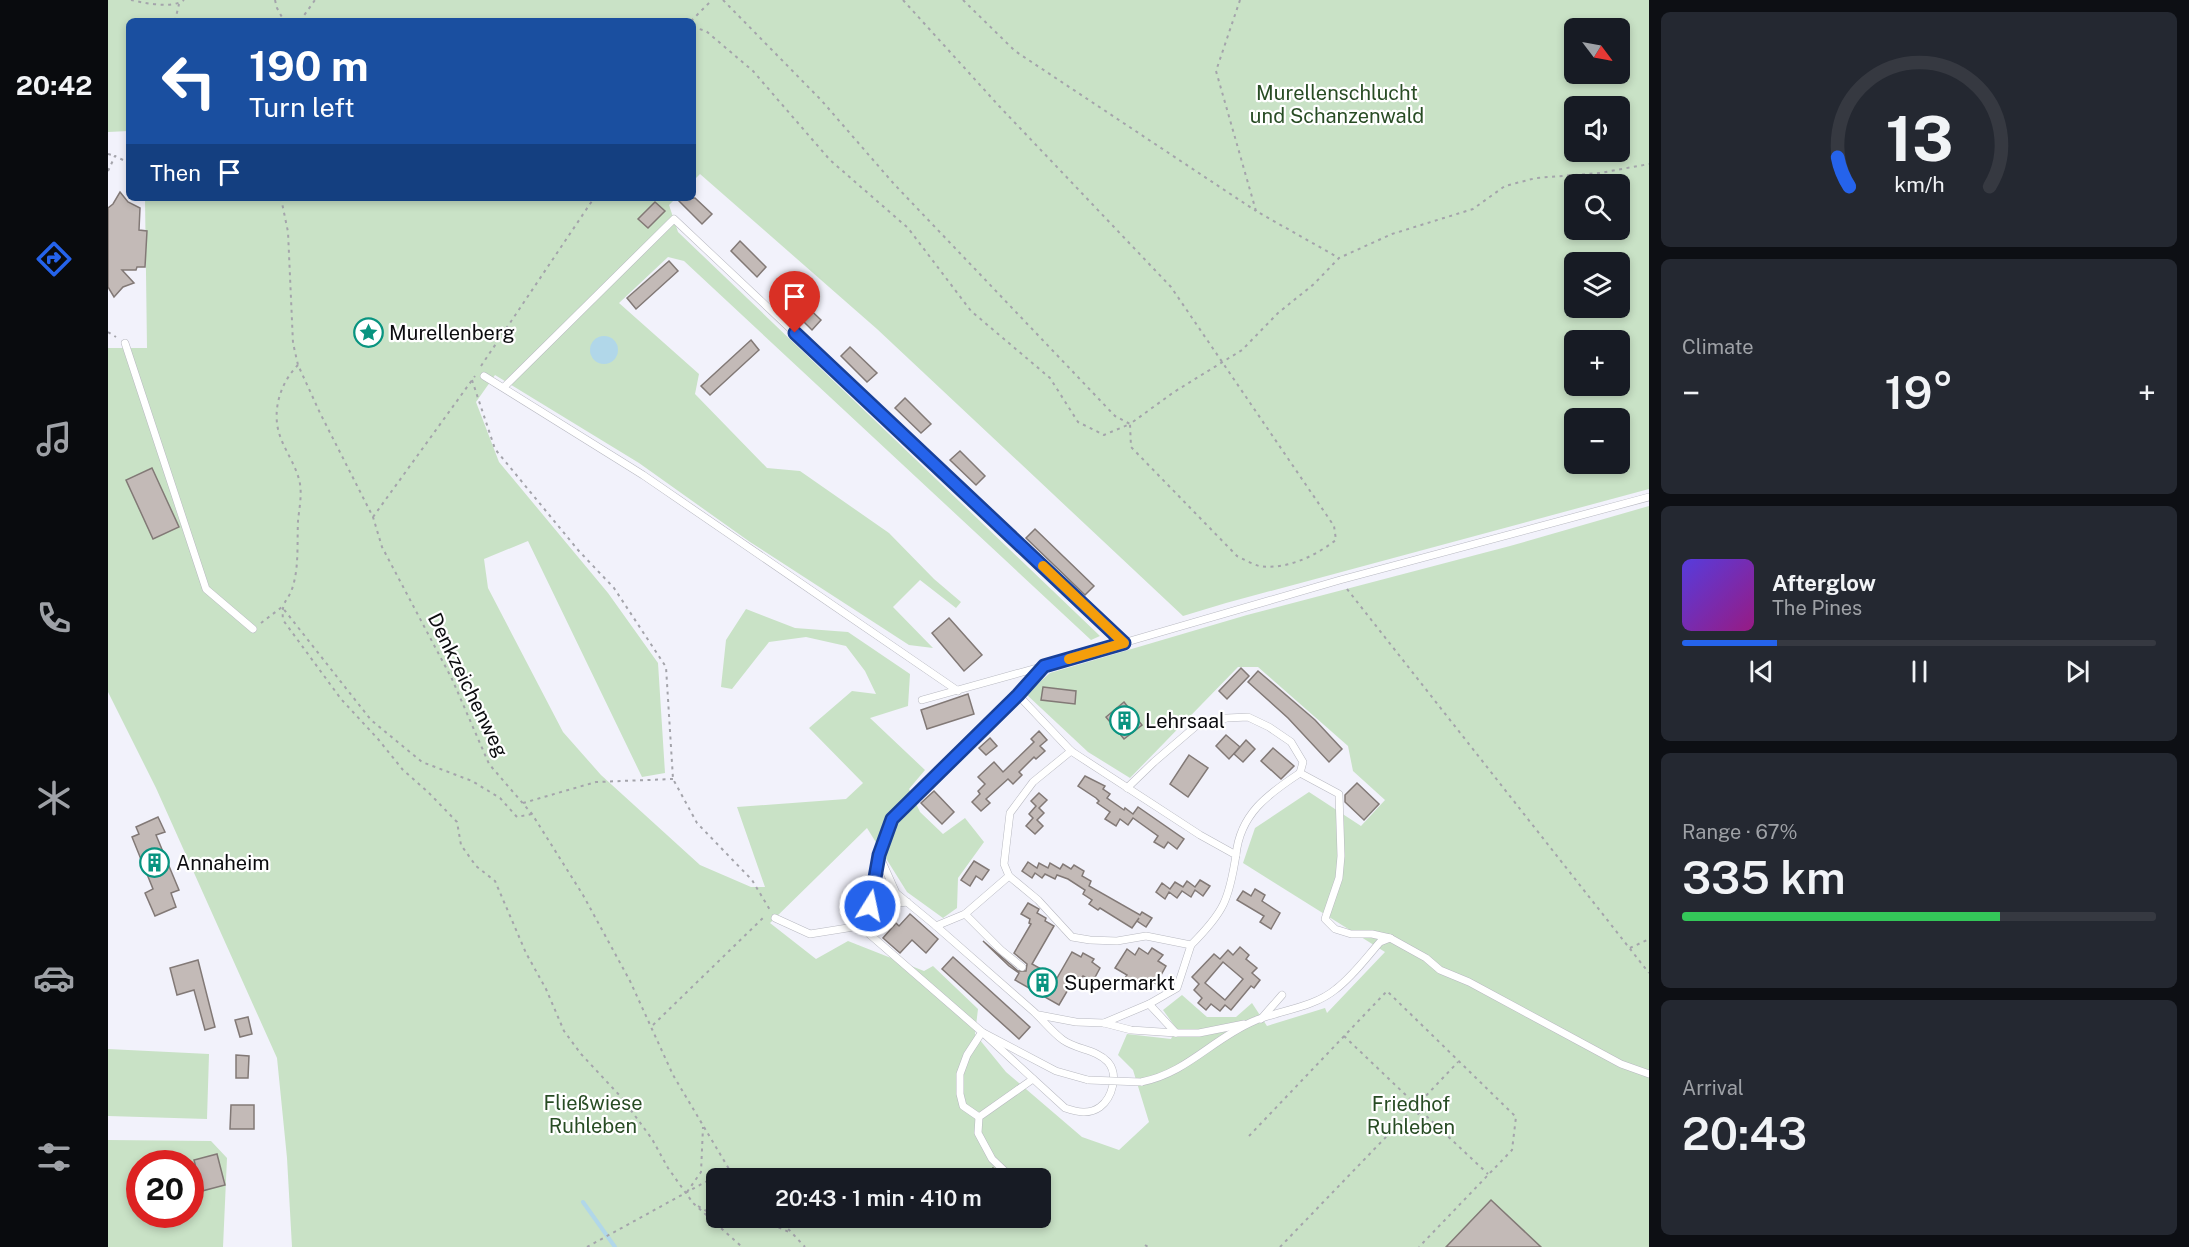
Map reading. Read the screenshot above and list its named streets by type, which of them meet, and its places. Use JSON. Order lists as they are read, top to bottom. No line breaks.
{"streets":{"path":["Denkzeichenweg"]},"parks":["Murellenschlucht und Schanzenwald","Fließwiese Ruhleben","Friedhof Ruhleben"],"places":{"place":["Murellenberg"],"building":["Lehrsaal","Annaheim","Supermarkt"]},"north":"bottom right","page":{"tabs":"20:42","map_buttons":["+","−"],"turn":["190 m","Turn left"],"then":"Then","tile":["Climate",["Range · 67%","335 km"],["Arrival","20:43"]],"heat":["−","19°","+"],"song":["Afterglow","The Pines"],"limit":"20","trip":"20:43 · 1 min · 410 m","gauge":["13","km/h"]}}
